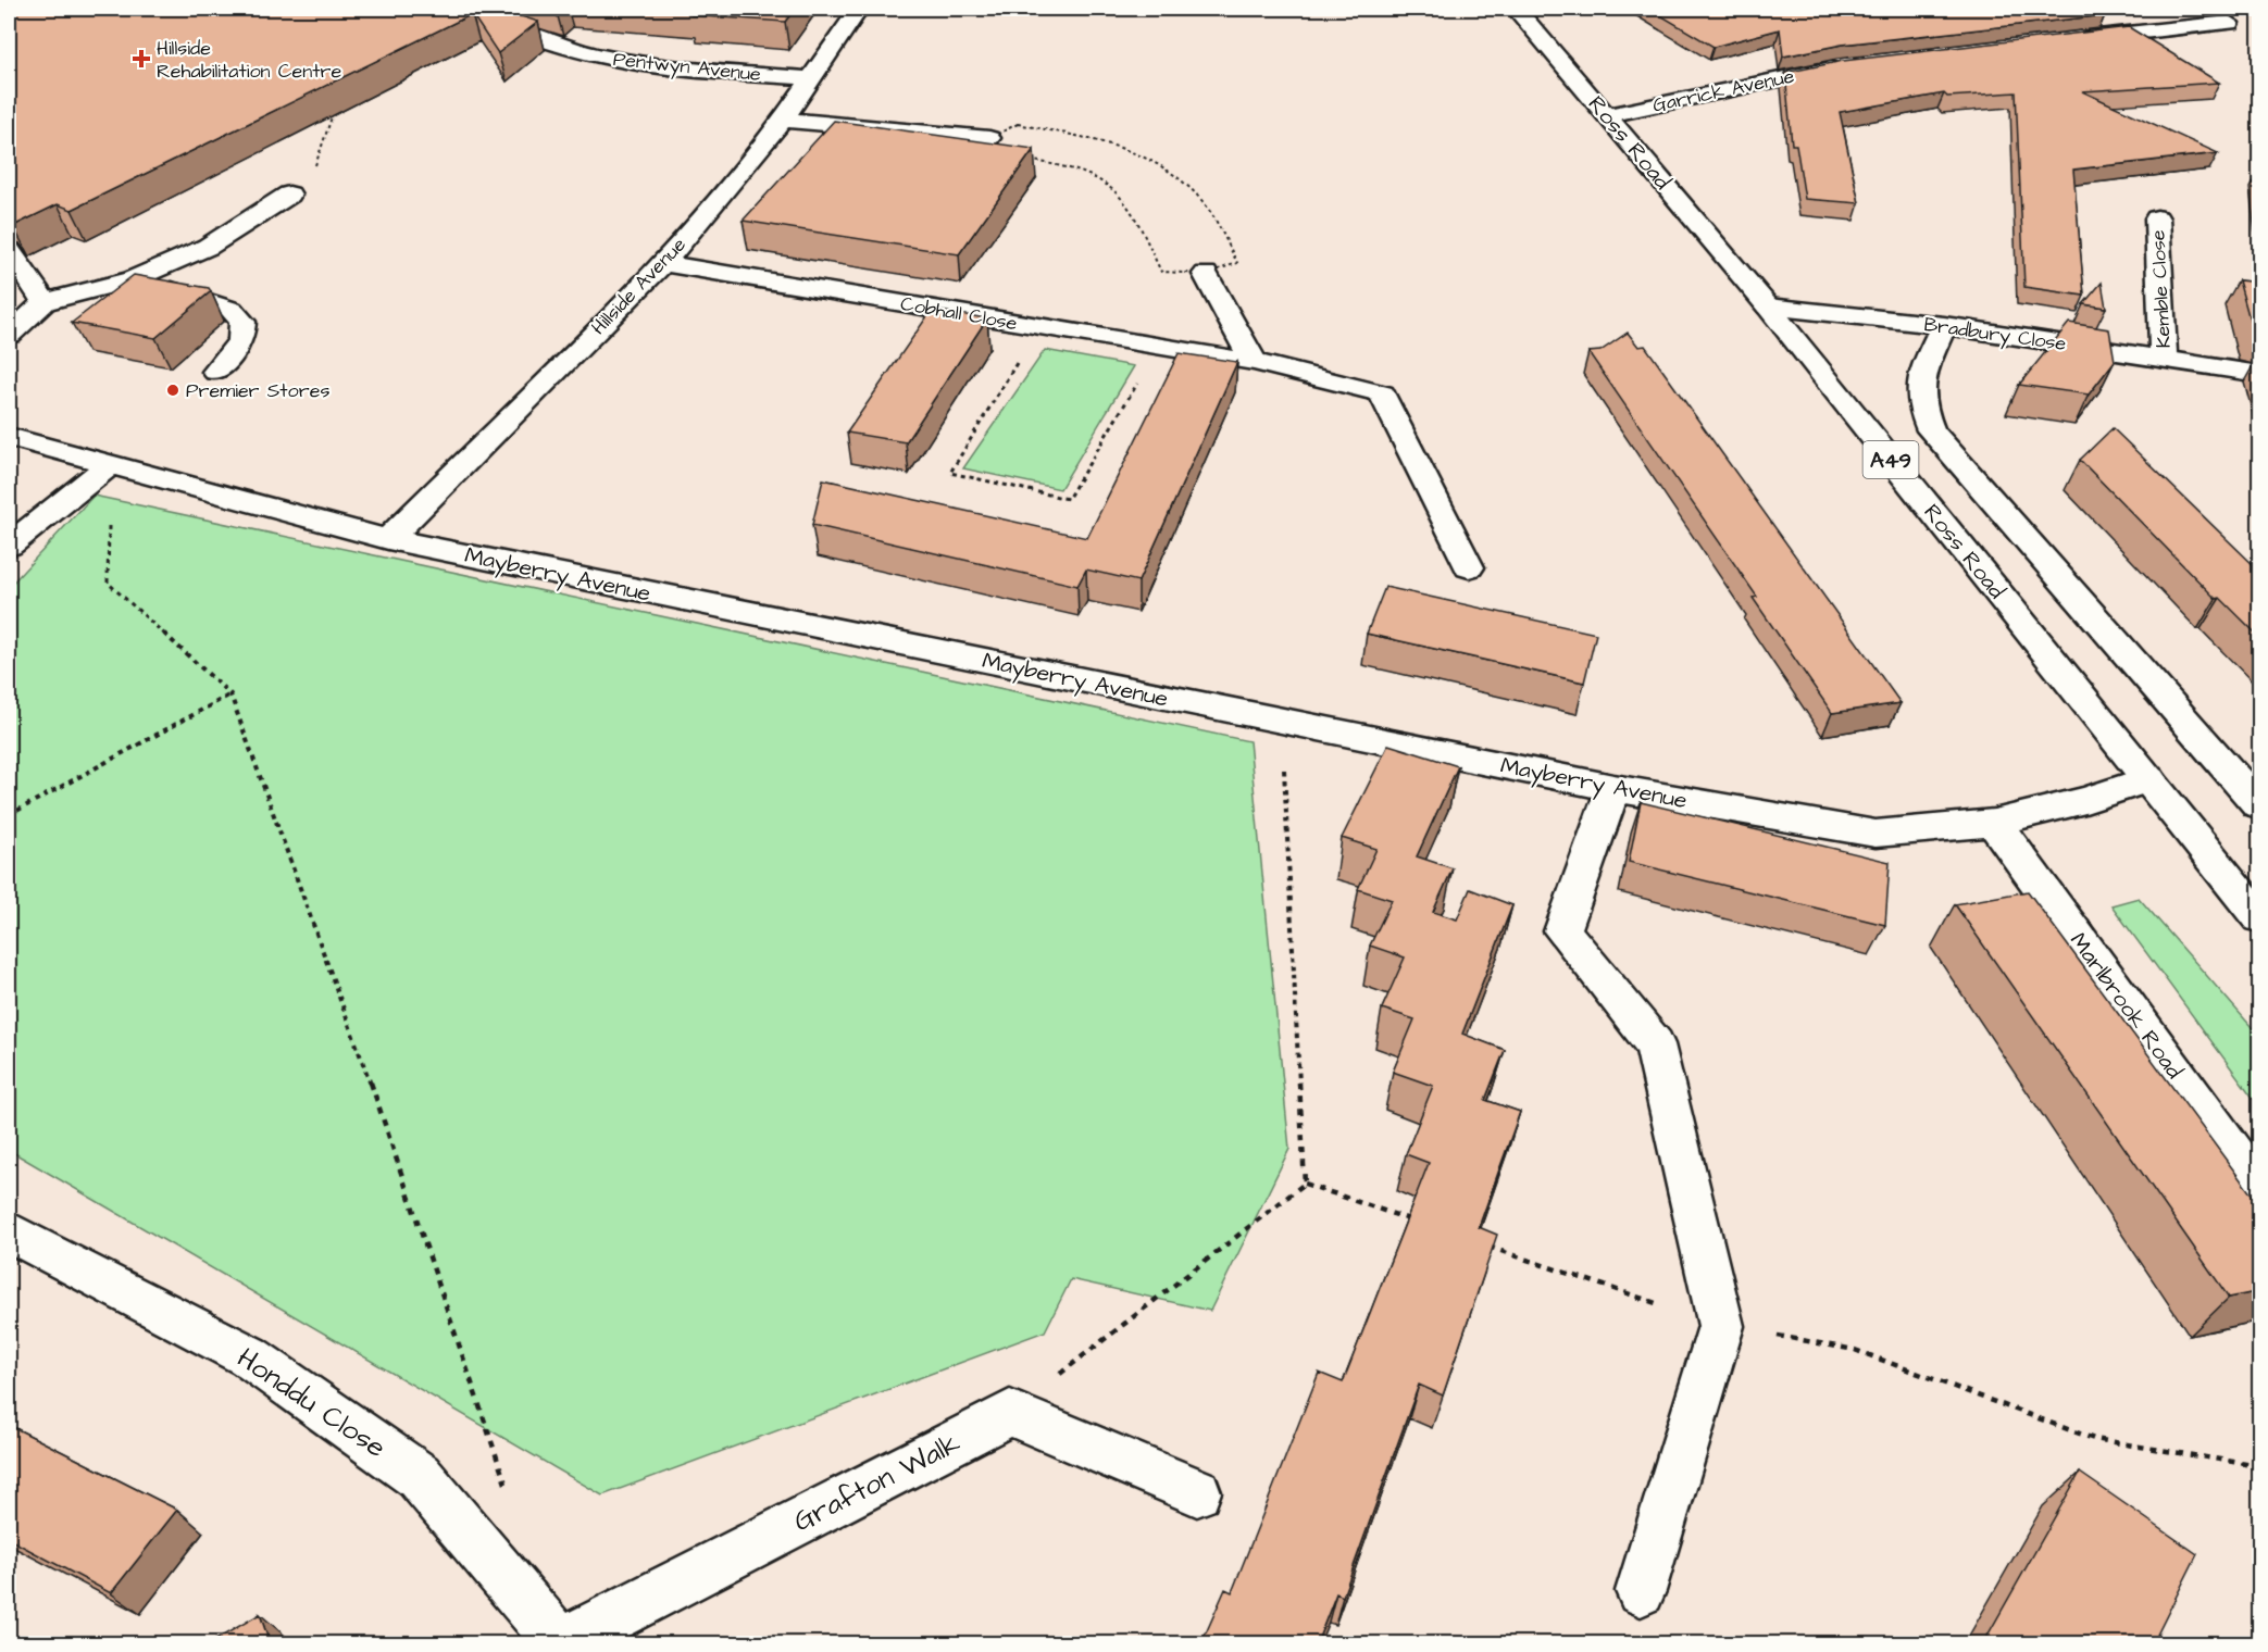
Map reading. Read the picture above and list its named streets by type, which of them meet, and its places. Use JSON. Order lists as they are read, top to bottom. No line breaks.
{"streets":{"main road":["Pentwyn Avenue","Garrick Avenue","Ross Road","Hillside Avenue","Kemble Close","Cobhall Close","Bradbury Close","A49","Mayberry Avenue","Marlbrook Road","Honddu Close","Grafton Walk"]},"crossings":[["Pentwyn Avenue","Hillside Avenue"],["Garrick Avenue","Ross Road"],["Ross Road","Bradbury Close"],["Ross Road","Mayberry Avenue"],["Hillside Avenue","Cobhall Close"],["Hillside Avenue","Mayberry Avenue"],["Kemble Close","Bradbury Close"],["Mayberry Avenue","Marlbrook Road"],["Honddu Close","Grafton Walk"]],"places":{"health":["Hillside Rehabilitation Centre"],"other":["Premier Stores"]}}
